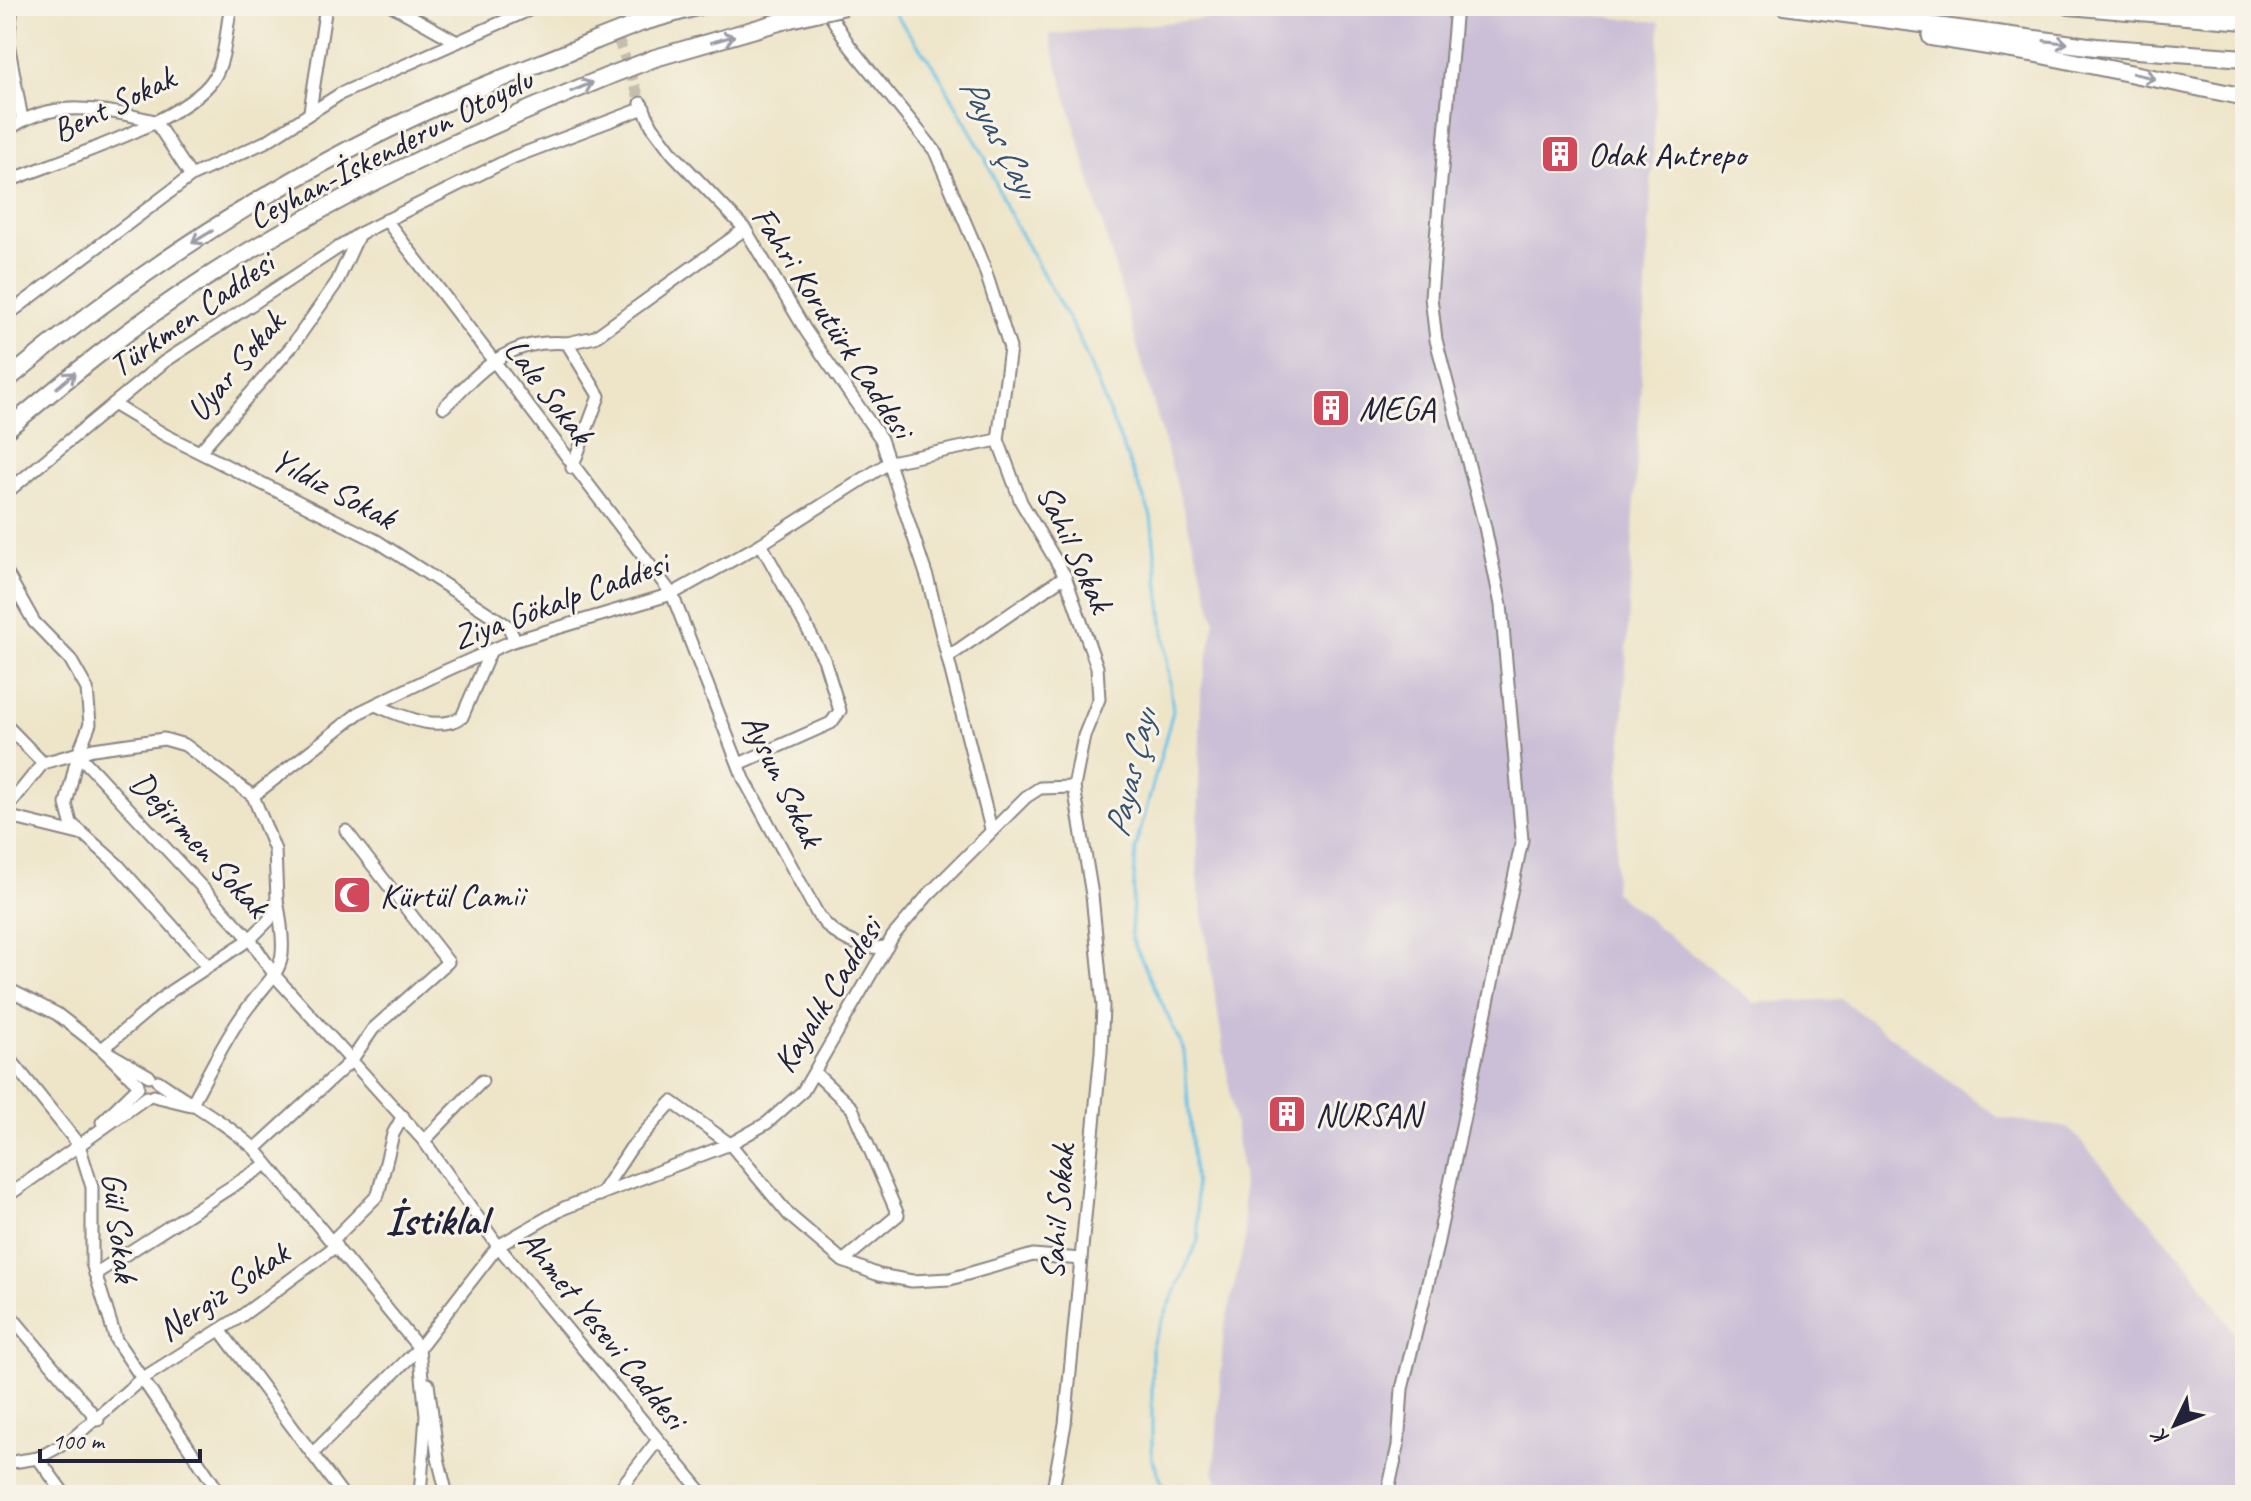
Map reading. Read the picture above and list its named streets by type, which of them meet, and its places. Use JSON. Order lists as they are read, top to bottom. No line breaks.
{"streets":{"highway":["Ceyhan-İskenderun Otoyolu"],"street":["Bent Sokak","Türkmen Caddesi","Fahri Korutürk Caddesi","Uyar Sokak","Lale Sokak","Yıldız Sokak","Sahil Sokak","Ziya Gökalp Caddesi","Aysun Sokak","Değirmen Sokak","Kayalık Caddesi","Gül Sokak","Nergiz Sokak","Ahmet Yesevi Caddesi"]},"crossings":[["Türkmen Caddesi","Fahri Korutürk Caddesi"],["Türkmen Caddesi","Uyar Sokak"],["Türkmen Caddesi","Lale Sokak"],["Türkmen Caddesi","Yıldız Sokak"],["Fahri Korutürk Caddesi","Ziya Gökalp Caddesi"],["Fahri Korutürk Caddesi","Kayalık Caddesi"],["Uyar Sokak","Yıldız Sokak"],["Lale Sokak","Ziya Gökalp Caddesi"],["Lale Sokak","Aysun Sokak"],["Yıldız Sokak","Ziya Gökalp Caddesi"],["Sahil Sokak","Kayalık Caddesi"],["Ziya Gökalp Caddesi","Aysun Sokak"],["Aysun Sokak","Kayalık Caddesi"],["Değirmen Sokak","Ahmet Yesevi Caddesi"],["Kayalık Caddesi","Ahmet Yesevi Caddesi"],["Gül Sokak","Nergiz Sokak"],["Nergiz Sokak","Ahmet Yesevi Caddesi"]],"districts":["İstiklal"],"water":["Payas Çayı"],"places":{"building":["Odak Antrepo","MEGA","NURSAN"],"mosque":["Kürtül Camii"]},"scale_bar":"100 m","north":"bottom left"}
